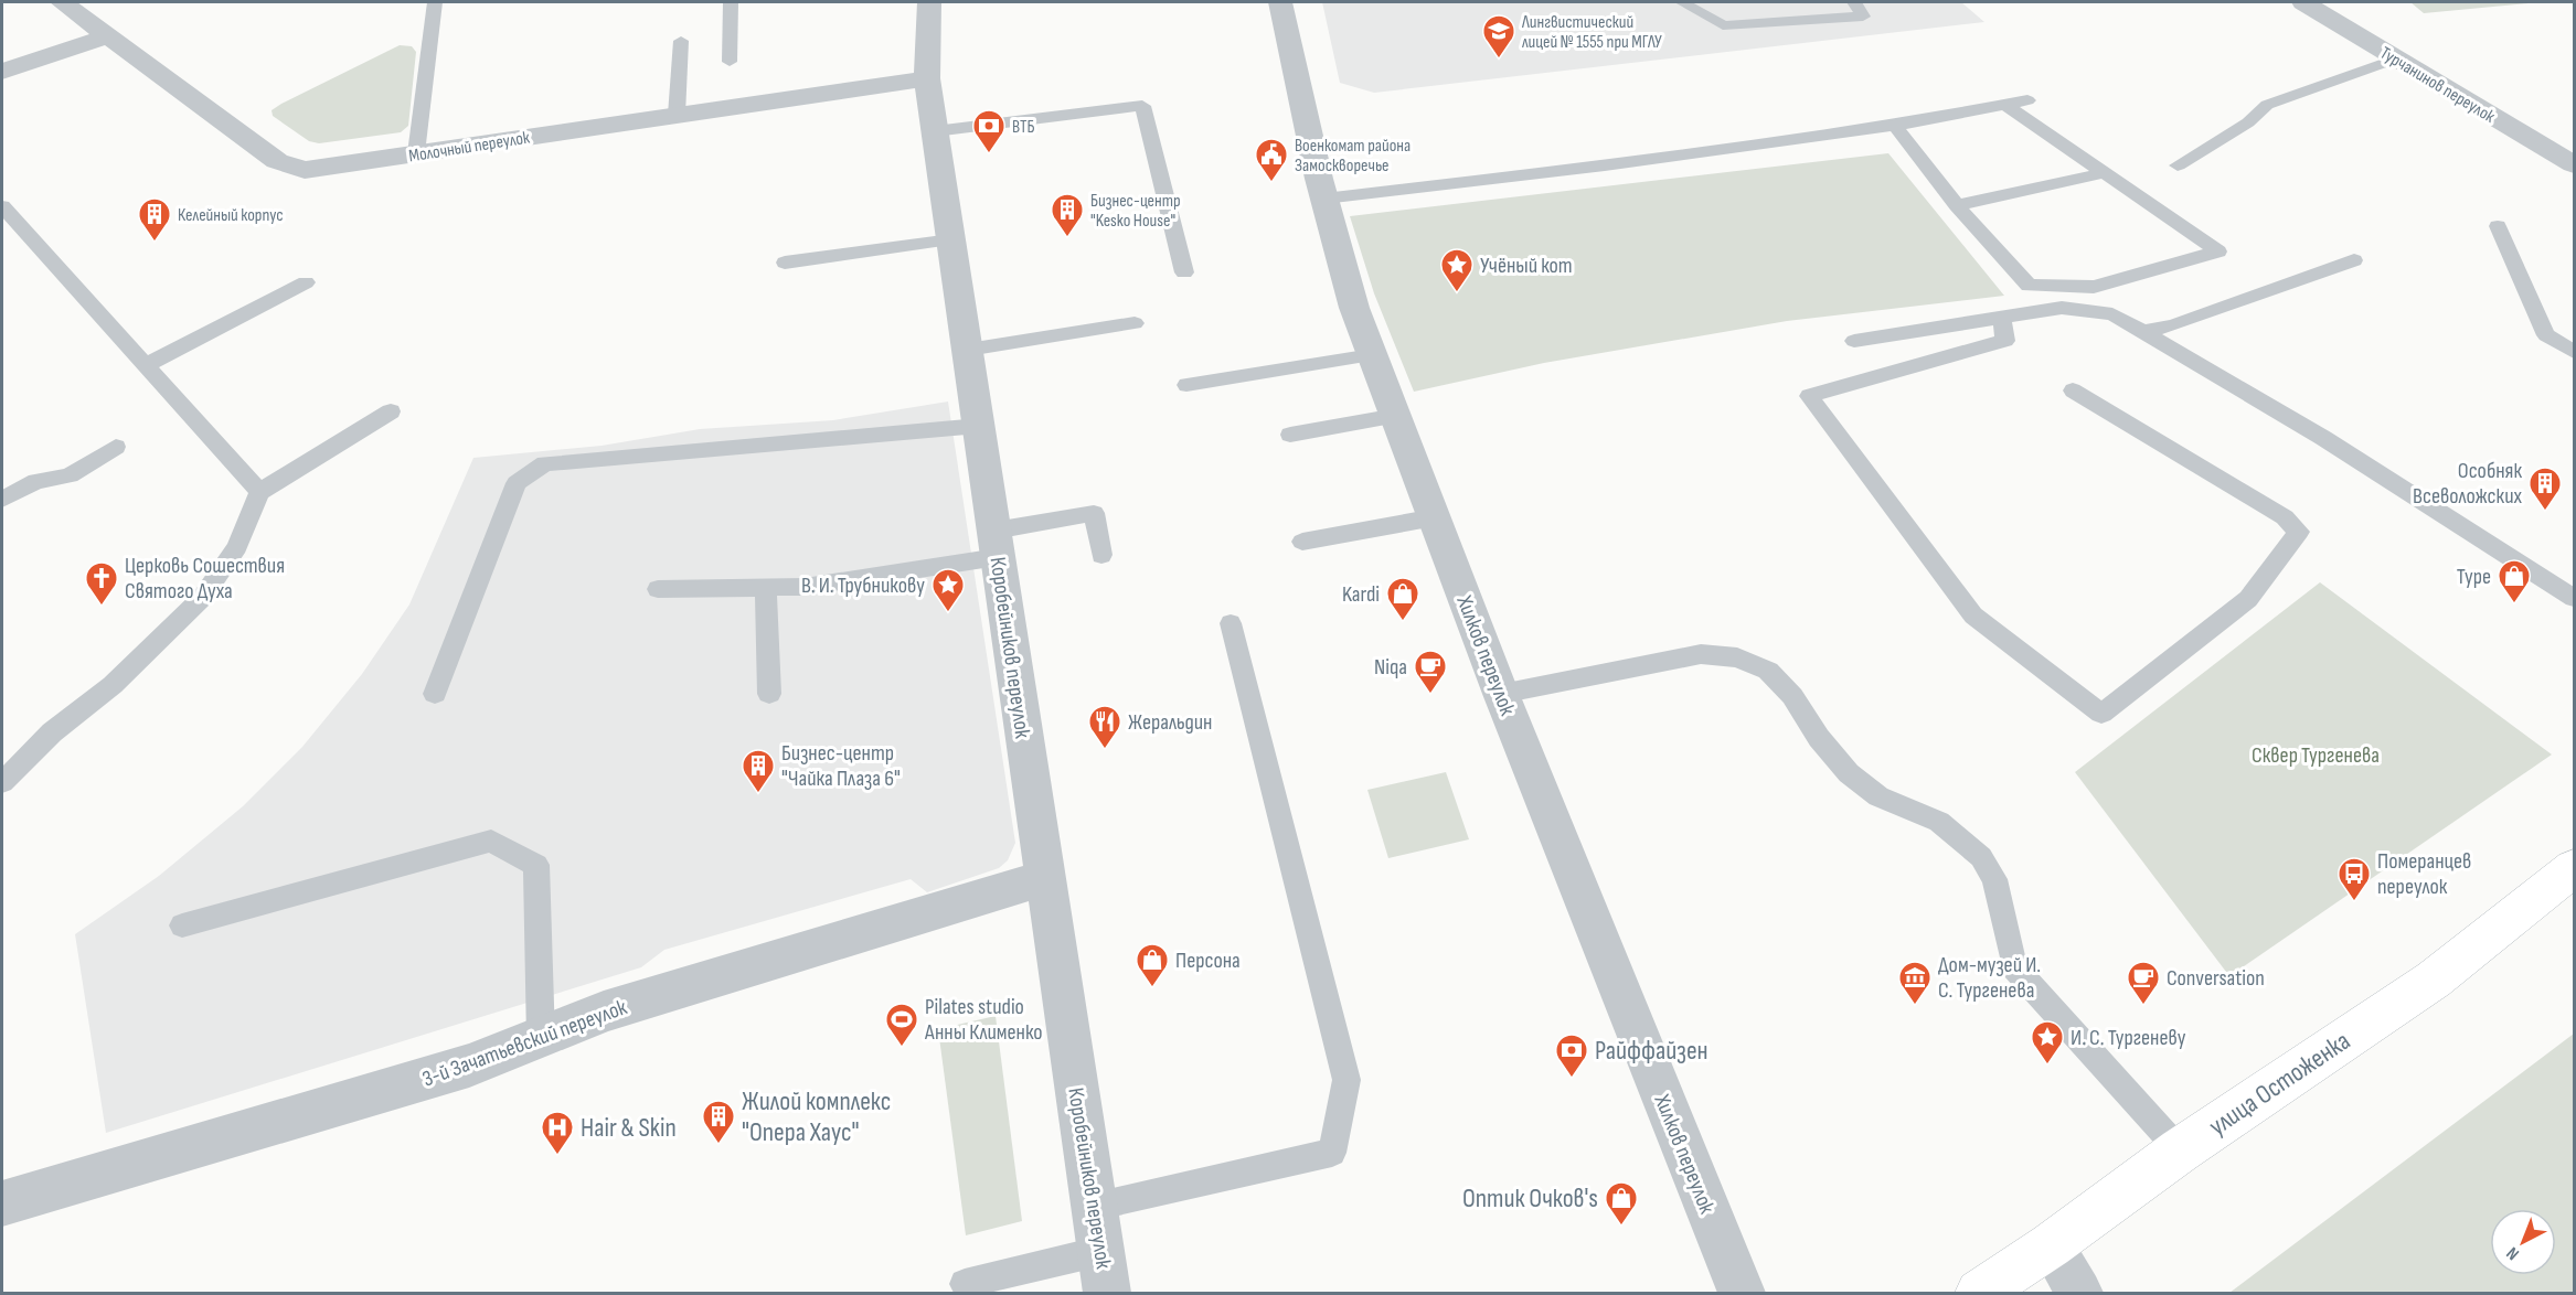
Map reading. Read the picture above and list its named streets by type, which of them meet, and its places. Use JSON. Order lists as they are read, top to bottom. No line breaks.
{"streets":{"main road":["улица Остоженка"],"street":["Турчанинов переулок","Молочный переулок","Коробейников переулок","Хилков переулок","3-й Зачатьевский переулок"]},"crossings":[["Молочный переулок","Коробейников переулок"],["Коробейников переулок","3-й Зачатьевский переулок"]],"parks":["Сквер Тургенева"],"places":{"school or university":["Лингвистический лицей № 1555 при МГЛУ"],"bank":["ВТБ","Райффайзен"],"public building":["Военкомат района Замоскворечье"],"building":["Бизнес-центр \"Kesko House\"","Келейный корпус","Особняк Всеволожских","Бизнес-центр \"Чайка Плаза 6\"","Жилой комплекс \"Опера Хаус\""],"place":["Учёный кот","В. И. Трубникову","И. С. Тургеневу"],"shop":["Type","Kardi","Персона","Оптик Очков's"],"church":["Церковь Сошествия Святого Духа"],"cafe":["Niqa","Conversation"],"restaurant":["Жеральдин"],"bus stop":["Померанцев переулок"],"museum":["Дом-музей И. С. Тургенева"],"sports":["Pilates studio Анны Клименко"],"hospital":["Hair & Skin"]},"north":"bottom left"}
